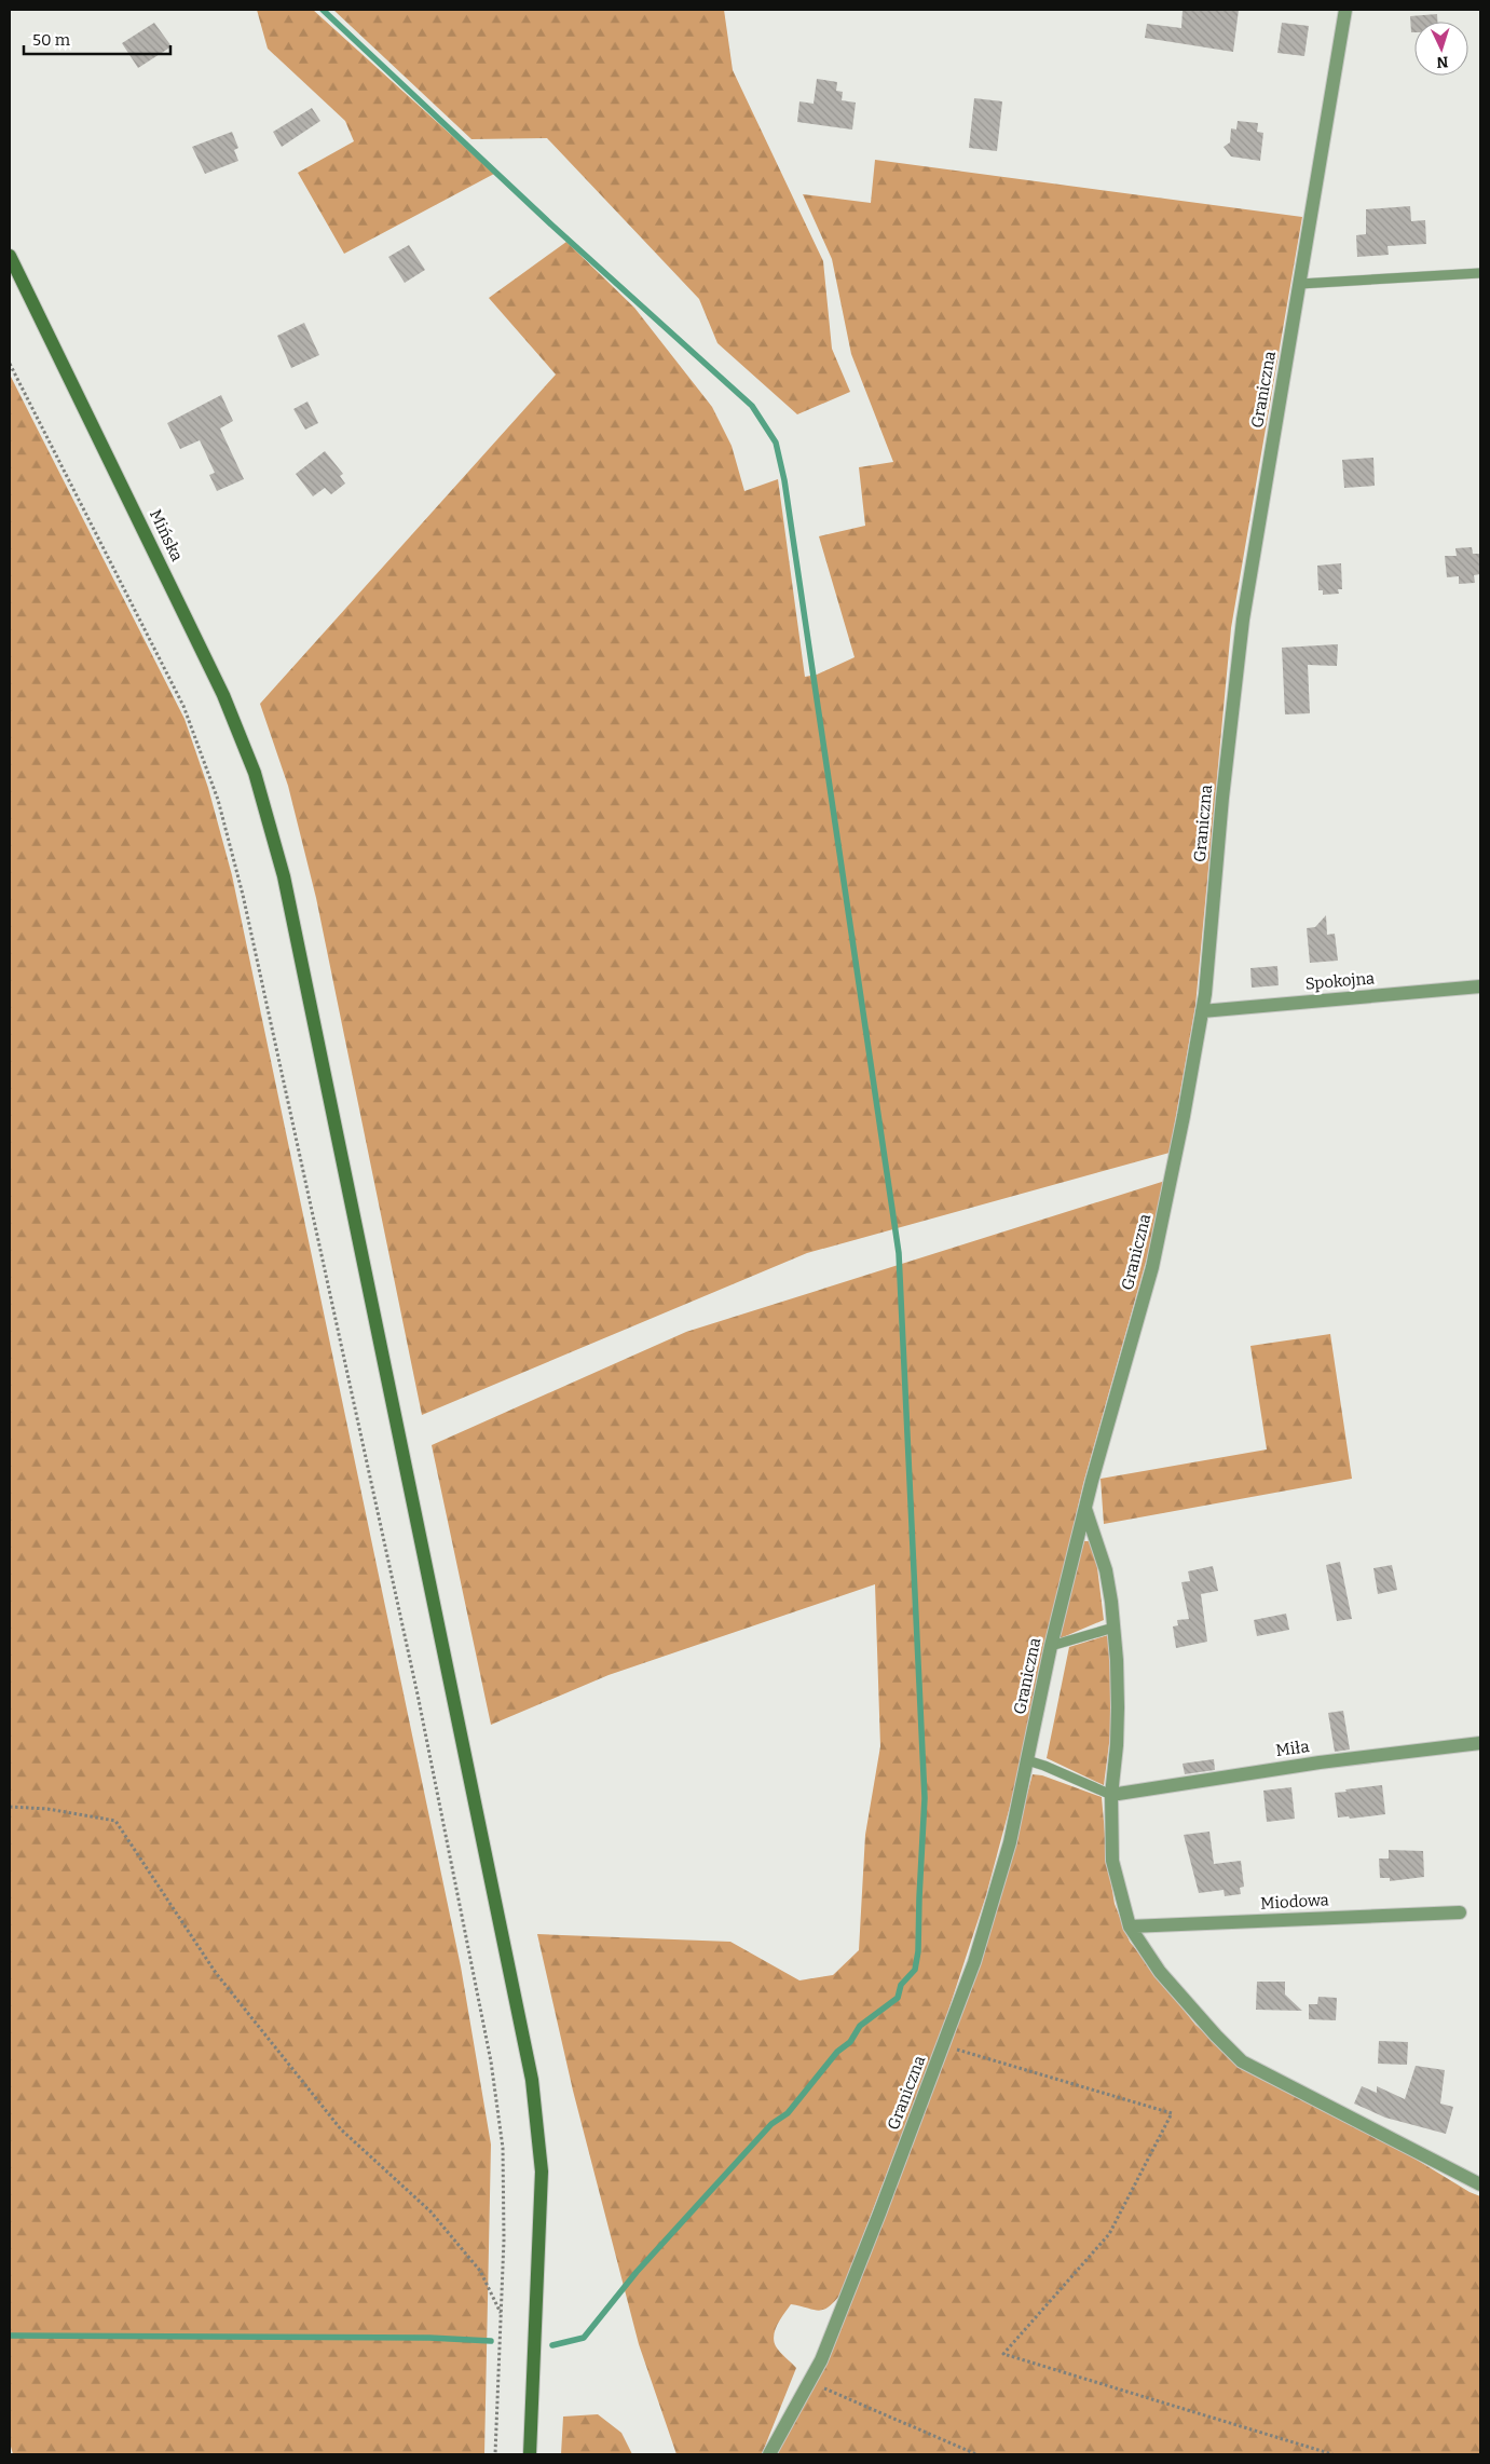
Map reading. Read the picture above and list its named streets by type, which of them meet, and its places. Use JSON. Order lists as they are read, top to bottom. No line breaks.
{"streets":{"main road":["Mińska"],"street":["Graniczna","Spokojna","Miła","Miodowa"]},"crossings":[["Graniczna","Spokojna"]],"scale_bar":"50 m","north":"bottom"}
